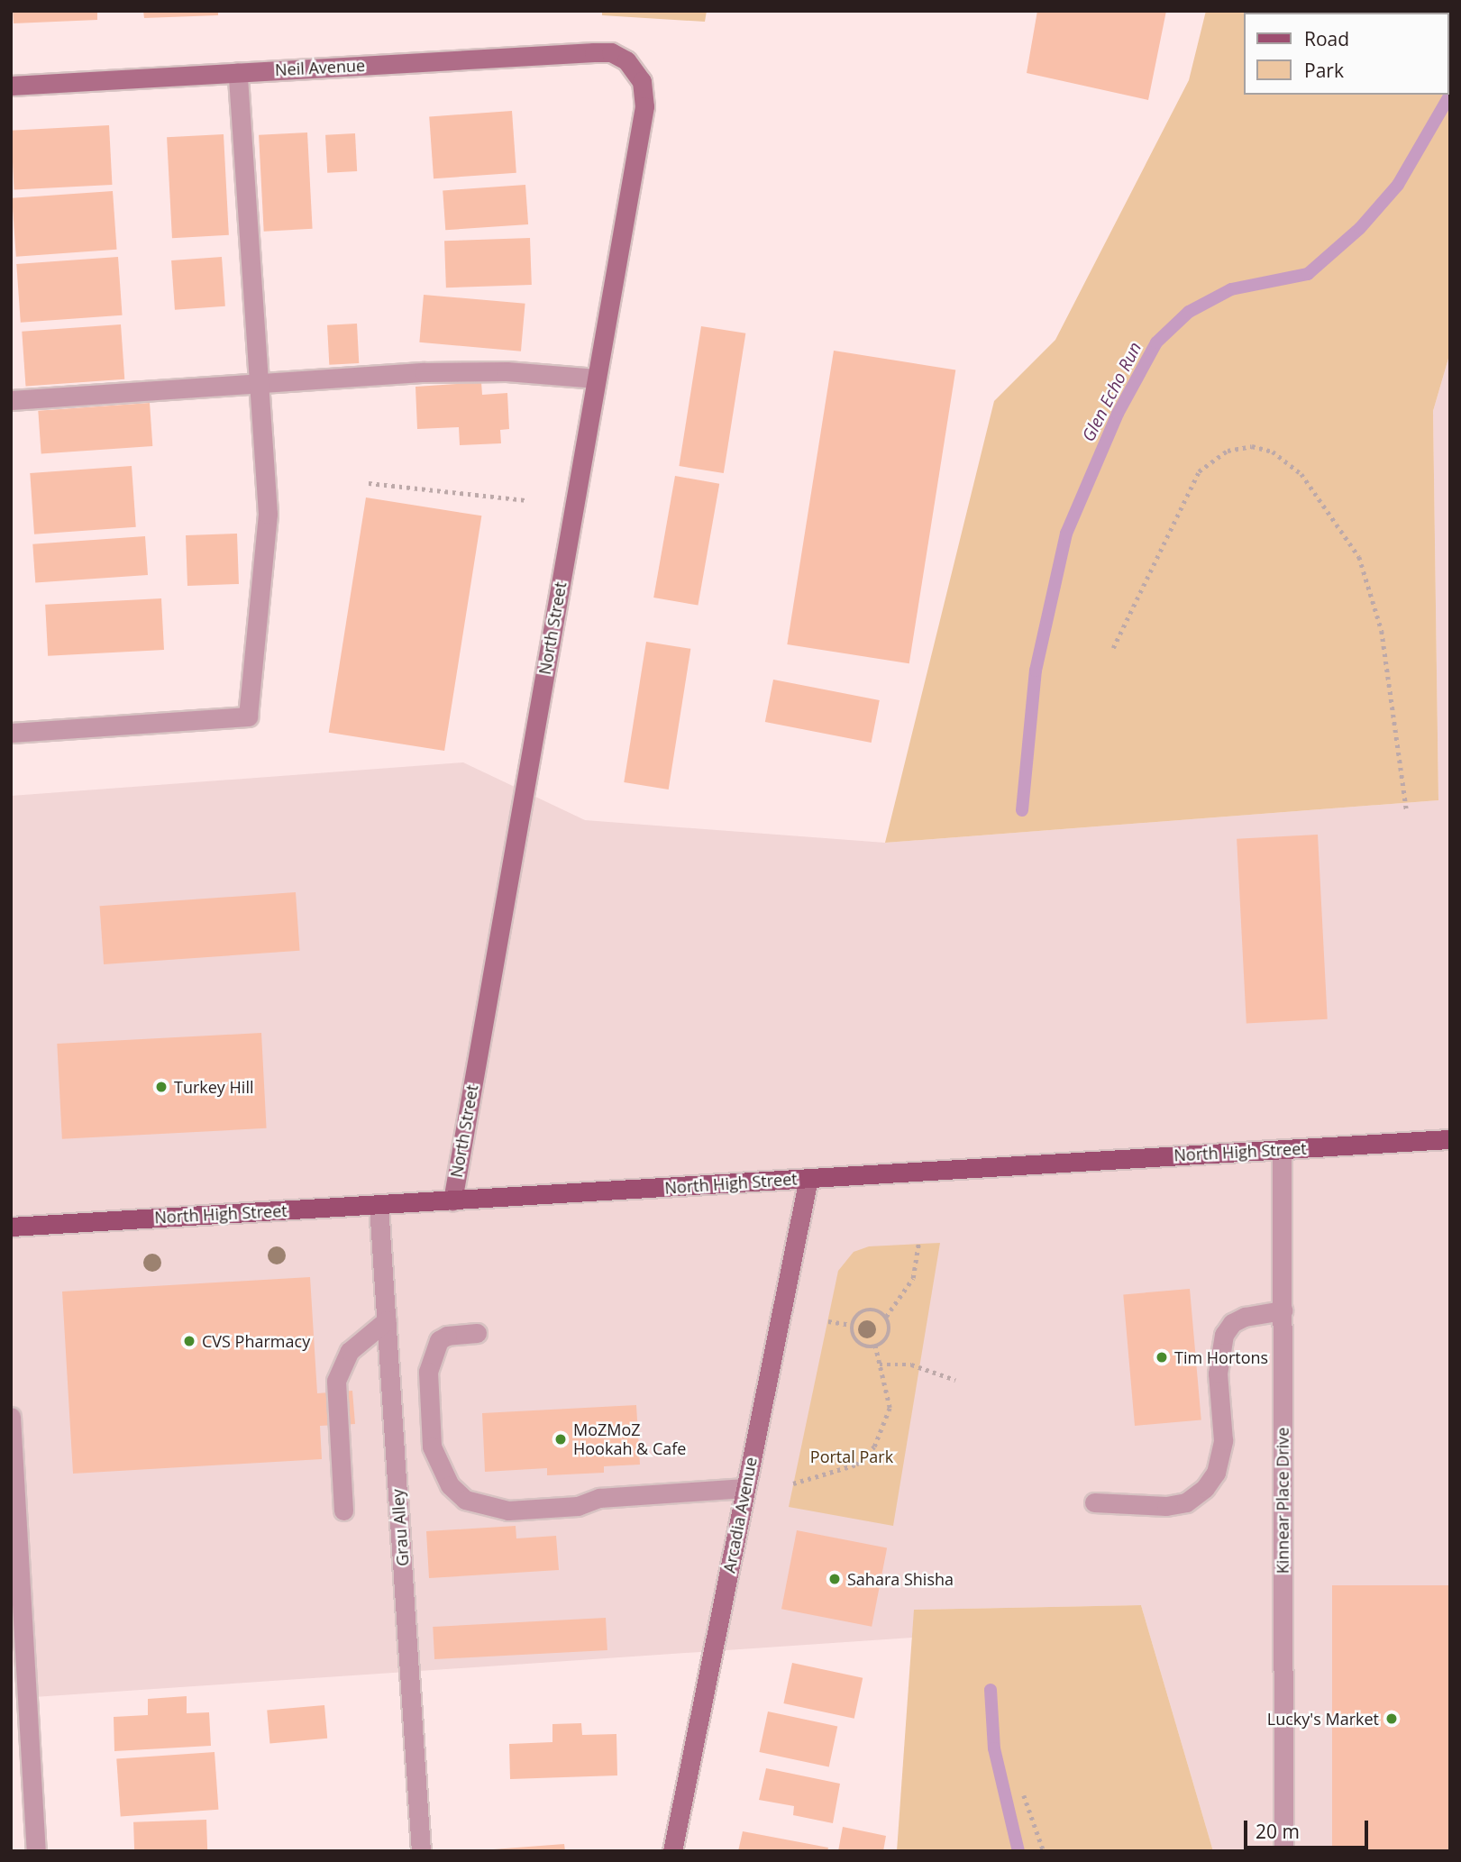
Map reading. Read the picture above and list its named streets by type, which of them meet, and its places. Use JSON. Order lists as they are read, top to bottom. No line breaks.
{"streets":{"main road":["North High Street"],"street":["Neil Avenue","North Street","Kinnear Place Drive","Arcadia Avenue","Grau Alley"]},"crossings":[["Neil Avenue","North Street"],["North Street","North High Street"],["North High Street","Kinnear Place Drive"],["North High Street","Arcadia Avenue"],["North High Street","Grau Alley"]],"water":["Glen Echo Run"],"parks":["Portal Park"],"places":["Turkey Hill","CVS Pharmacy","Tim Hortons","MoZMoZ Hookah & Cafe","Sahara Shisha","Lucky's Market"],"legend":["Road","Park"],"scale_bar":"20 m"}
